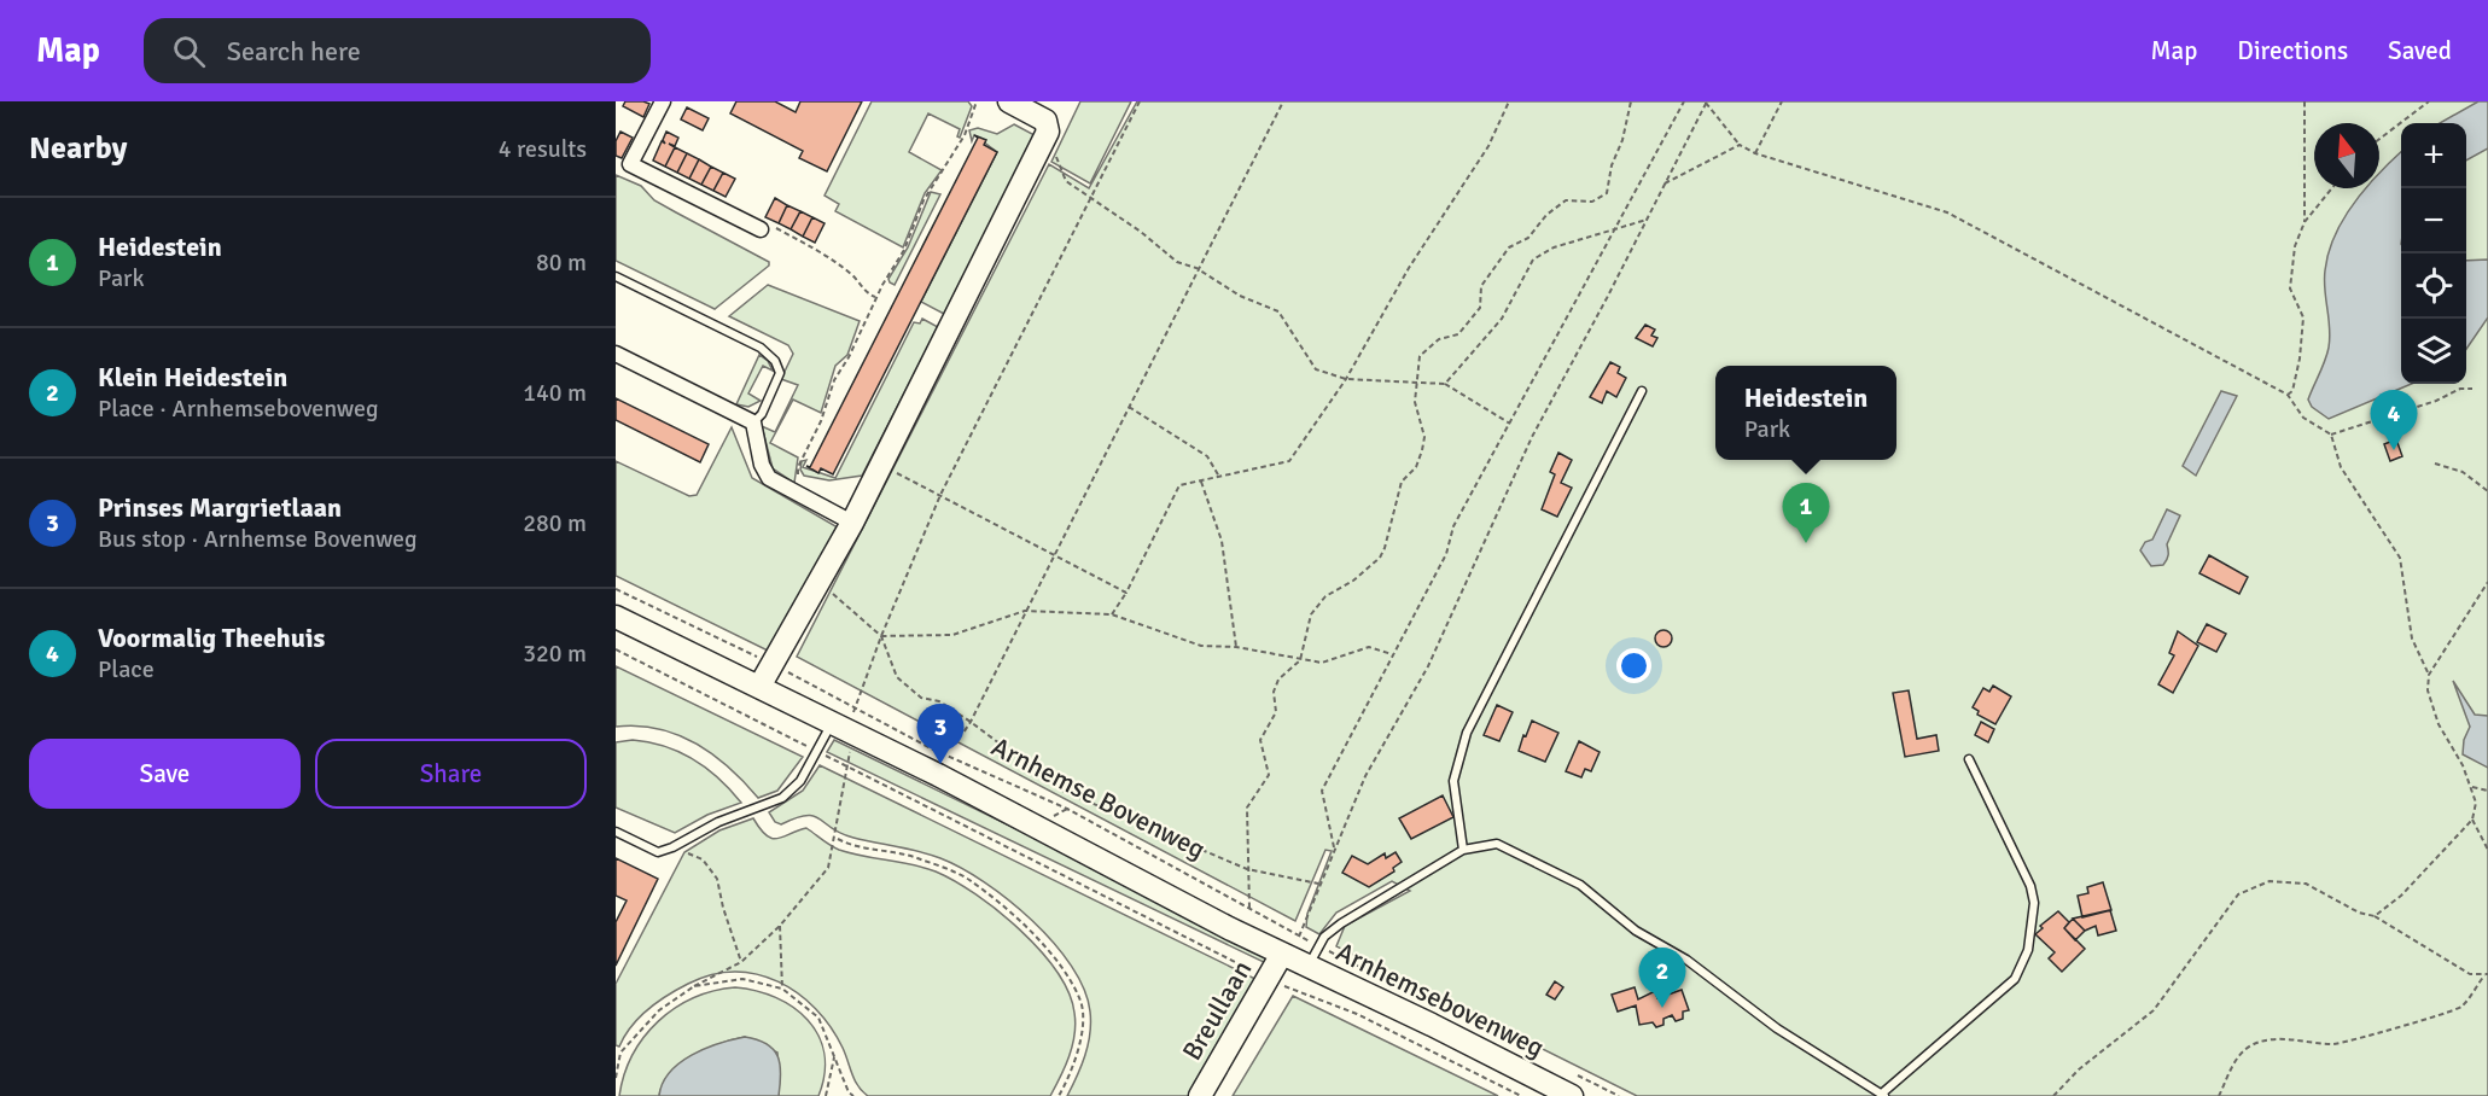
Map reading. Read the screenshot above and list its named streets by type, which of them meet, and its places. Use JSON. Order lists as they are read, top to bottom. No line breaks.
{"streets":{"main road":["Arnhemse Bovenweg","Arnhemsebovenweg","Breullaan"]},"crossings":[["Arnhemse Bovenweg","Arnhemsebovenweg"],["Arnhemse Bovenweg","Breullaan"],["Arnhemsebovenweg","Breullaan"]],"north":"top","page":{"header":"Map","search":"Search here","nav":["Map","Directions","Saved"],"heading":["Nearby","4 results"],"map_buttons":["+","−"],"list":[{"mark":"1","name":"Heidestein","note":"Park","value":"80 m"},{"mark":"2","name":"Klein Heidestein","note":"Place · Arnhemsebovenweg","value":"140 m"},{"mark":"3","name":"Prinses Margrietlaan","note":"Bus stop · Arnhemse Bovenweg","value":"280 m"},{"mark":"4","name":"Voormalig Theehuis","note":"Place","value":"320 m"}],"popup":["Heidestein","Park"],"pins":["4","1","3","2"],"buttons":["Save","Share"]}}
